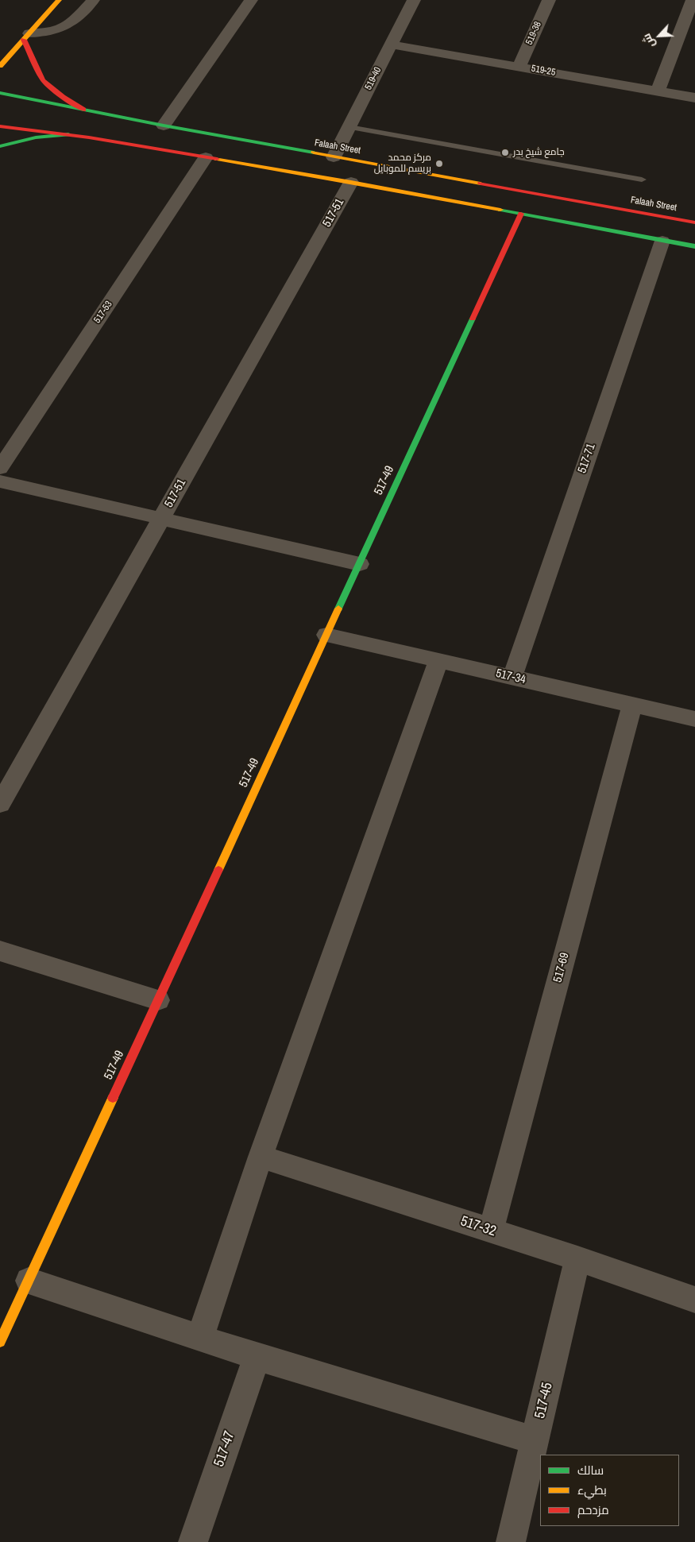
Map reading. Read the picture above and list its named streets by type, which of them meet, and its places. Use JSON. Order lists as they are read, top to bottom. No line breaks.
{"streets":{"main road":["Falaah Street","517-49"],"street":["519-38","519-25","519-40","517-51","517-53","517-71","517-34","517-69","517-32","517-45","517-47"]},"crossings":[["519-38","519-25"],["519-25","519-40"],["519-40","Falaah Street"],["517-71","517-34"],["517-49","517-34"],["517-34","517-69"],["517-69","517-32"],["517-32","517-45"]],"places":["جامع شيخ بدر","مركز محمد بريسم للموبايل"],"legend":["سالك","بطيء","مزدحم"],"north":"bottom left"}
